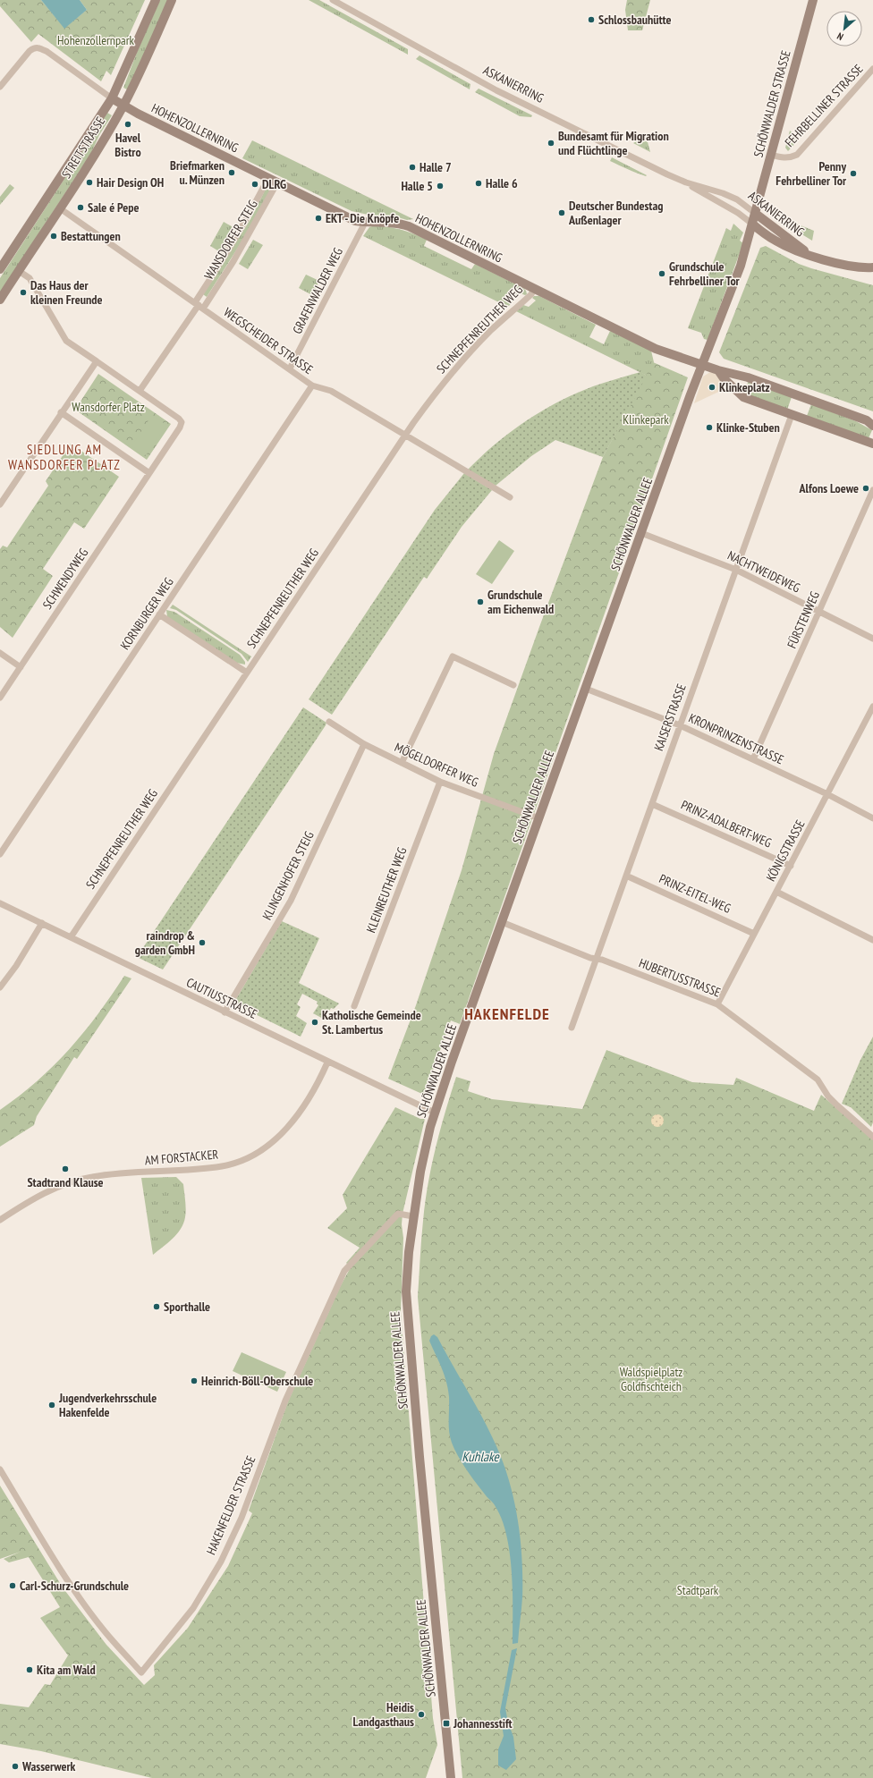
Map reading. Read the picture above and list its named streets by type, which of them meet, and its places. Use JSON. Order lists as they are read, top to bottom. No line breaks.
{"streets":{"main road":["ASKANIERRING","SCHÖNWALDER STRASSE","HOHENZOLLERNRING","STREITSTRASSE","SCHÖNWALDER ALLEE"],"street":["FEHRBELLINER STRASSE","WANSDORFER STEIG","GRAFENWALDER WEG","SCHNEPFENREUTHER WEG","WEGSCHEIDER STRASSE","NACHTWEIDEWEG","SCHWENDYWEG","KORNBURGER WEG","FÜRSTENWEG","KAISERSTRASSE","KRONPRINZENSTRASSE","MÖGELDORFER WEG","PRINZ-ADALBERT-WEG","KÖNIGSTRASSE","KLINGENHOFER STEIG","KLEINREUTHER WEG","PRINZ-EITEL-WEG","HUBERTUSSTRASSE","CAUTIUSSTRASSE","AM FORSTACKER","HAKENFELDER STRASSE"]},"crossings":[["ASKANIERRING","SCHÖNWALDER STRASSE"],["ASKANIERRING","SCHÖNWALDER ALLEE"],["SCHÖNWALDER STRASSE","FEHRBELLINER STRASSE"],["SCHÖNWALDER STRASSE","SCHÖNWALDER ALLEE"],["HOHENZOLLERNRING","STREITSTRASSE"],["HOHENZOLLERNRING","WANSDORFER STEIG"],["HOHENZOLLERNRING","GRAFENWALDER WEG"],["HOHENZOLLERNRING","SCHNEPFENREUTHER WEG"],["HOHENZOLLERNRING","SCHÖNWALDER ALLEE"],["STREITSTRASSE","WEGSCHEIDER STRASSE"],["WANSDORFER STEIG","WEGSCHEIDER STRASSE"],["GRAFENWALDER WEG","WEGSCHEIDER STRASSE"],["SCHNEPFENREUTHER WEG","WEGSCHEIDER STRASSE"],["SCHNEPFENREUTHER WEG","CAUTIUSSTRASSE"],["WEGSCHEIDER STRASSE","KORNBURGER WEG"],["SCHÖNWALDER ALLEE","NACHTWEIDEWEG"],["SCHÖNWALDER ALLEE","KRONPRINZENSTRASSE"],["SCHÖNWALDER ALLEE","MÖGELDORFER WEG"],["SCHÖNWALDER ALLEE","HUBERTUSSTRASSE"],["SCHÖNWALDER ALLEE","CAUTIUSSTRASSE"],["SCHÖNWALDER ALLEE","HAKENFELDER STRASSE"],["NACHTWEIDEWEG","FÜRSTENWEG"],["NACHTWEIDEWEG","KAISERSTRASSE"],["FÜRSTENWEG","KRONPRINZENSTRASSE"],["KAISERSTRASSE","KRONPRINZENSTRASSE"],["KAISERSTRASSE","PRINZ-ADALBERT-WEG"],["KAISERSTRASSE","PRINZ-EITEL-WEG"],["KAISERSTRASSE","HUBERTUSSTRASSE"],["KRONPRINZENSTRASSE","KÖNIGSTRASSE"],["MÖGELDORFER WEG","KLINGENHOFER STEIG"],["MÖGELDORFER WEG","KLEINREUTHER WEG"],["PRINZ-ADALBERT-WEG","KÖNIGSTRASSE"],["KÖNIGSTRASSE","PRINZ-EITEL-WEG"],["KÖNIGSTRASSE","HUBERTUSSTRASSE"],["KLINGENHOFER STEIG","CAUTIUSSTRASSE"],["CAUTIUSSTRASSE","AM FORSTACKER"]],"districts":["SIEDLUNG AM WANSDORFER PLATZ","HAKENFELDE"],"water":["Kuhlake"],"parks":["Hohenzollernpark","Wansdorfer Platz","Klinkepark","Waldspielplatz Goldfischteich","Stadtpark"],"places":{"other":["Schlossbauhütte","Havel Bistro","Bundesamt für Migration und Flüchtlinge","Halle 7","Briefmarken u. Münzen","Penny Fehrbelliner Tor","Hair Design OH","Halle 6","DLRG","Halle 5","Sale é Pepe","Deutscher Bundestag Außenlager","EKT - Die Knöpfe","Bestattungen","Grundschule Fehrbelliner Tor","Das Haus der kleinen Freunde","Klinkeplatz","Klinke-Stuben","Alfons Loewe","Grundschule am Eichenwald","raindrop & garden GmbH","Katholische Gemeinde St. Lambertus","Stadtrand Klause","Sporthalle","Heinrich-Böll-Oberschule","Jugendverkehrsschule Hakenfelde","Carl-Schurz-Grundschule","Kita am Wald","Heidis Landgasthaus","Wasserwerk"],"transit":["Johannesstift"]},"north":"bottom left"}
